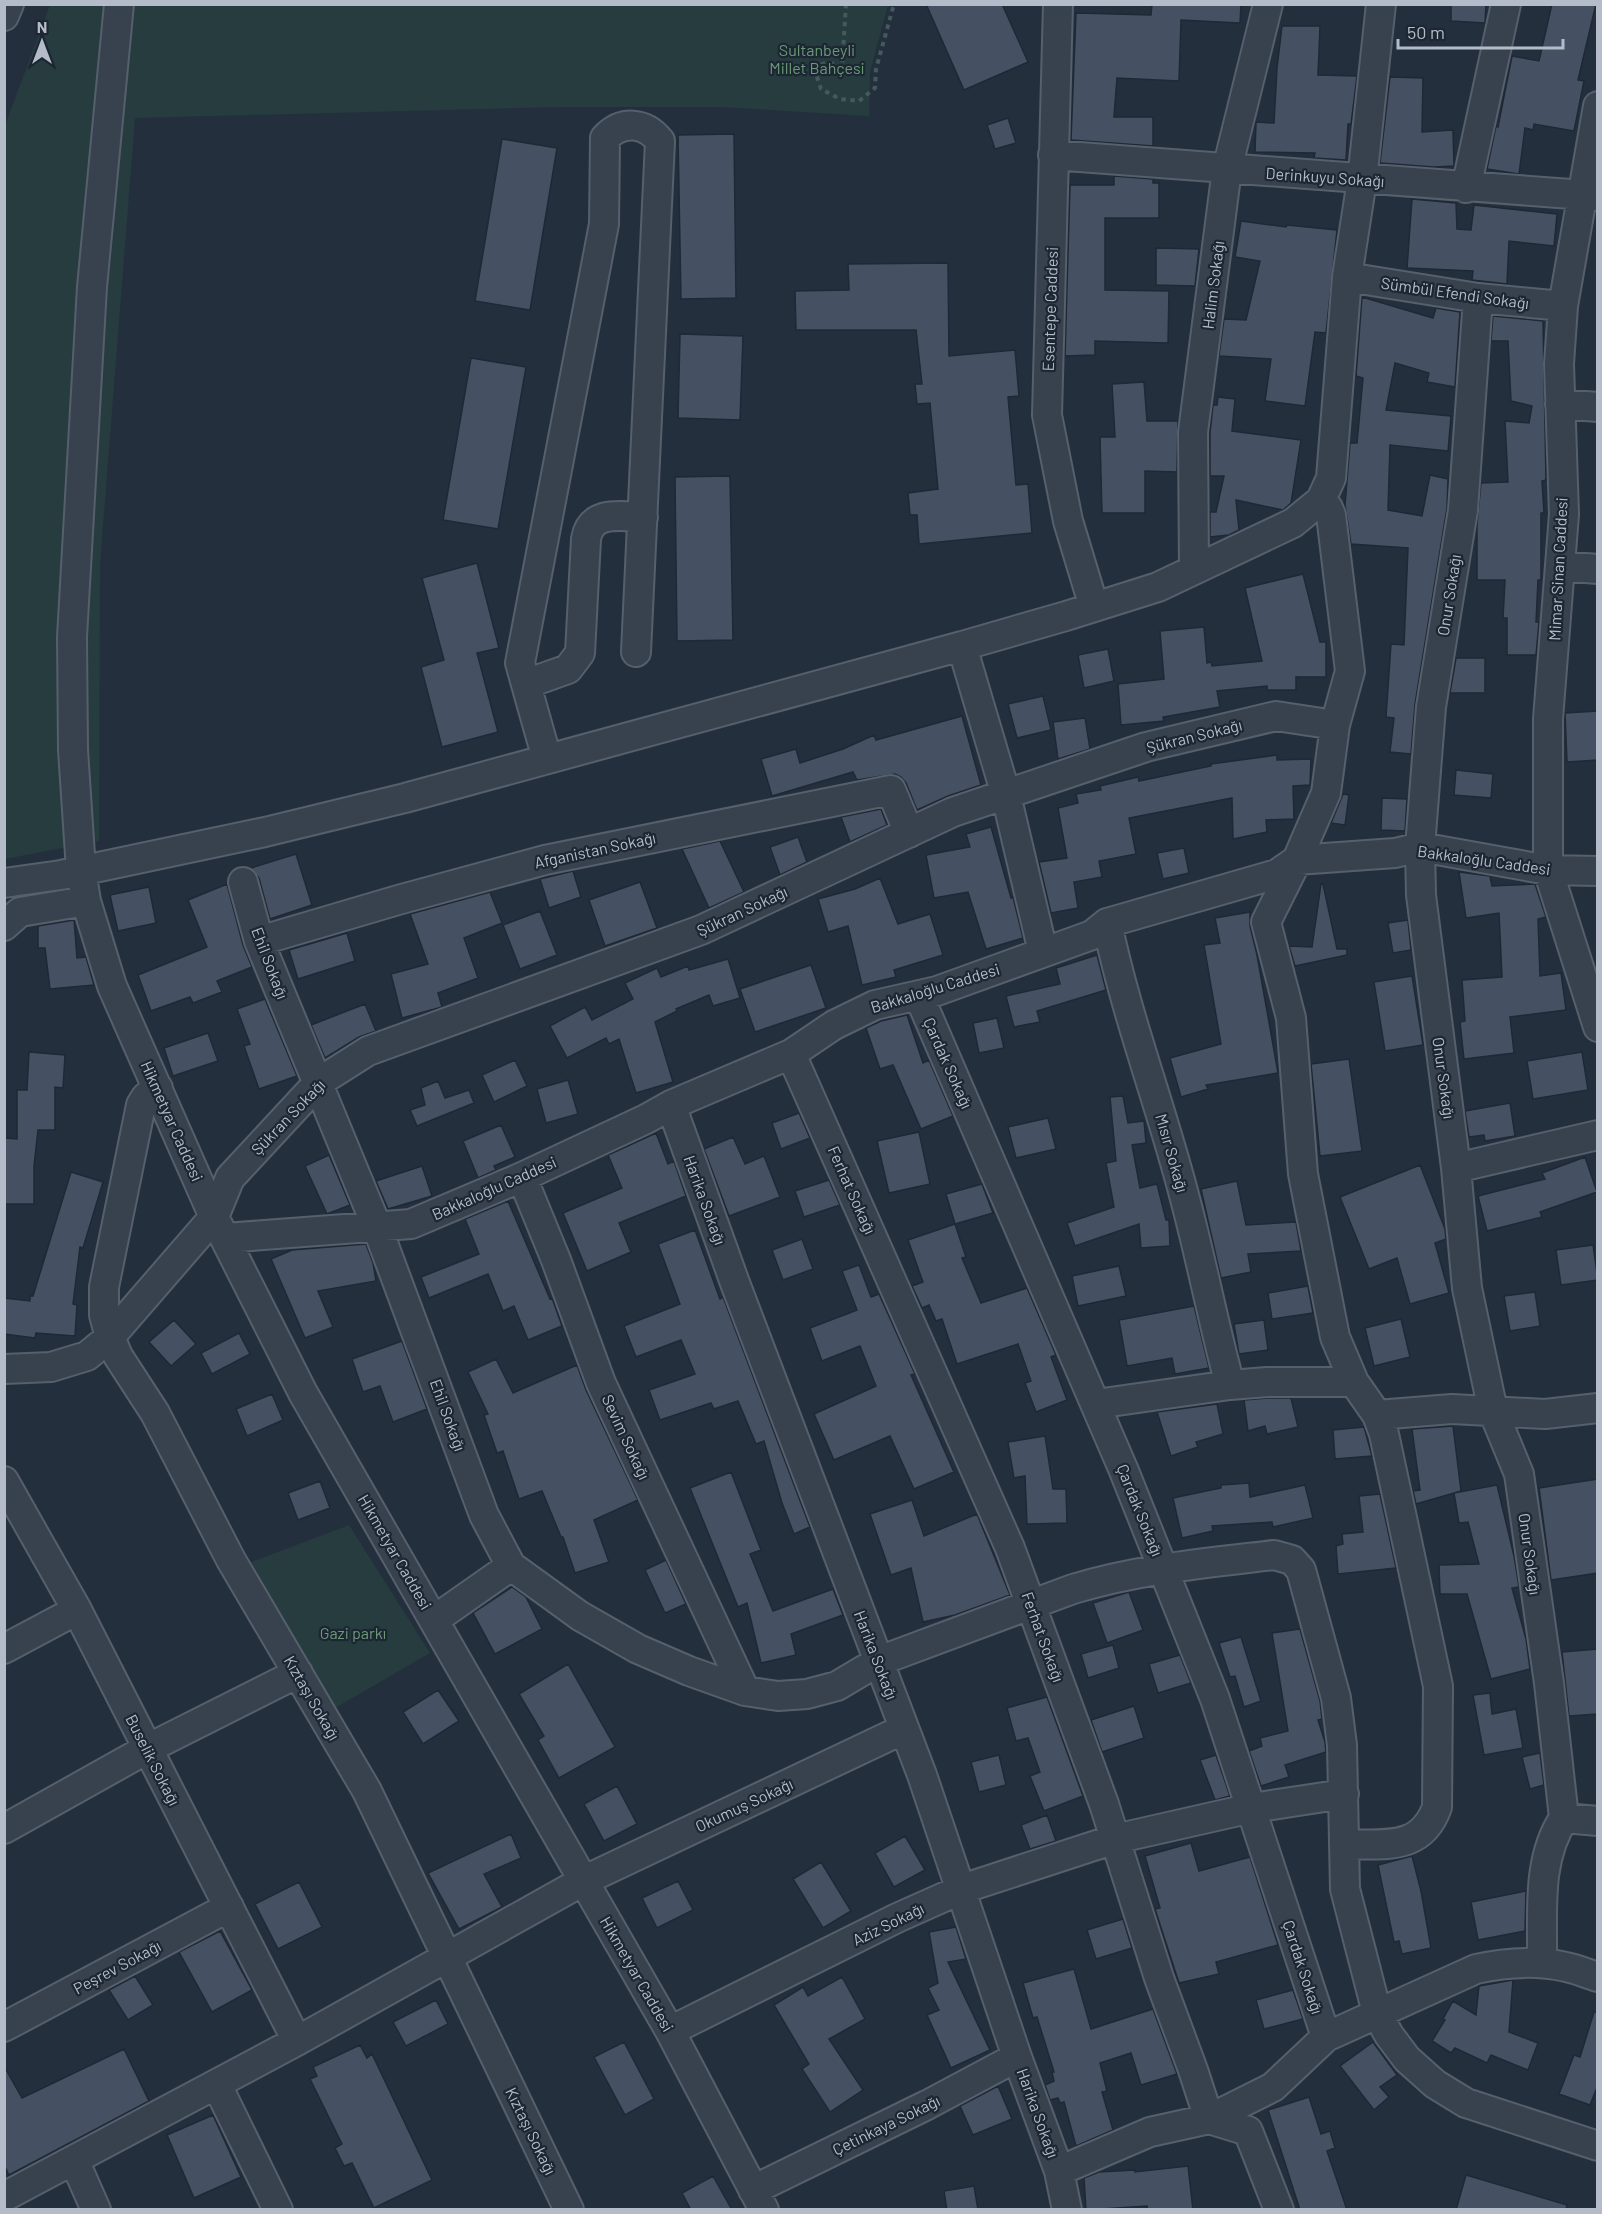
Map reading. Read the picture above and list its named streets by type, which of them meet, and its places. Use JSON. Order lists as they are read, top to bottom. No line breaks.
{"streets":{"street":["Derinkuyu Sokağı","Halim Sokağı","Sümbül Efendi Sokağı","Esentepe Caddesi","Mimar Sinan Caddesi","Onur Sokağı","Şükran Sokağı","Afganistan Sokağı","Bakkaloğlu Caddesi","Ehil Sokağı","Çardak Sokağı","Hikmetyar Caddesi","Mısır Sokağı","Ferhat Sokağı","Harika Sokağı","Sevim Sokağı","Kıztaşı Sokağı","Buselik Sokağı","Okumuş Sokağı","Aziz Sokağı","Peşrev Sokağı","Çetinkaya Sokağı"]},"crossings":[["Derinkuyu Sokağı","Halim Sokağı"],["Derinkuyu Sokağı","Esentepe Caddesi"],["Derinkuyu Sokağı","Mimar Sinan Caddesi"],["Sümbül Efendi Sokağı","Mimar Sinan Caddesi"],["Sümbül Efendi Sokağı","Onur Sokağı"],["Mimar Sinan Caddesi","Bakkaloğlu Caddesi"],["Onur Sokağı","Bakkaloğlu Caddesi"],["Şükran Sokağı","Afganistan Sokağı"],["Şükran Sokağı","Bakkaloğlu Caddesi"],["Şükran Sokağı","Ehil Sokağı"],["Şükran Sokağı","Hikmetyar Caddesi"],["Afganistan Sokağı","Ehil Sokağı"],["Bakkaloğlu Caddesi","Ehil Sokağı"],["Bakkaloğlu Caddesi","Çardak Sokağı"],["Bakkaloğlu Caddesi","Hikmetyar Caddesi"],["Bakkaloğlu Caddesi","Mısır Sokağı"],["Bakkaloğlu Caddesi","Ferhat Sokağı"],["Bakkaloğlu Caddesi","Harika Sokağı"],["Bakkaloğlu Caddesi","Sevim Sokağı"],["Ehil Sokağı","Çardak Sokağı"],["Ehil Sokağı","Ferhat Sokağı"],["Ehil Sokağı","Harika Sokağı"],["Ehil Sokağı","Sevim Sokağı"],["Ehil Sokağı","Aziz Sokağı"],["Çardak Sokağı","Aziz Sokağı"],["Hikmetyar Caddesi","Kıztaşı Sokağı"],["Hikmetyar Caddesi","Okumuş Sokağı"],["Hikmetyar Caddesi","Aziz Sokağı"],["Hikmetyar Caddesi","Çetinkaya Sokağı"],["Ferhat Sokağı","Aziz Sokağı"],["Harika Sokağı","Okumuş Sokağı"],["Harika Sokağı","Aziz Sokağı"],["Harika Sokağı","Çetinkaya Sokağı"],["Kıztaşı Sokağı","Okumuş Sokağı"],["Buselik Sokağı","Okumuş Sokağı"],["Buselik Sokağı","Peşrev Sokağı"]],"parks":["Sultanbeyli Millet Bahçesi","Gazi parkı"],"scale_bar":"50 m","north":"top"}
